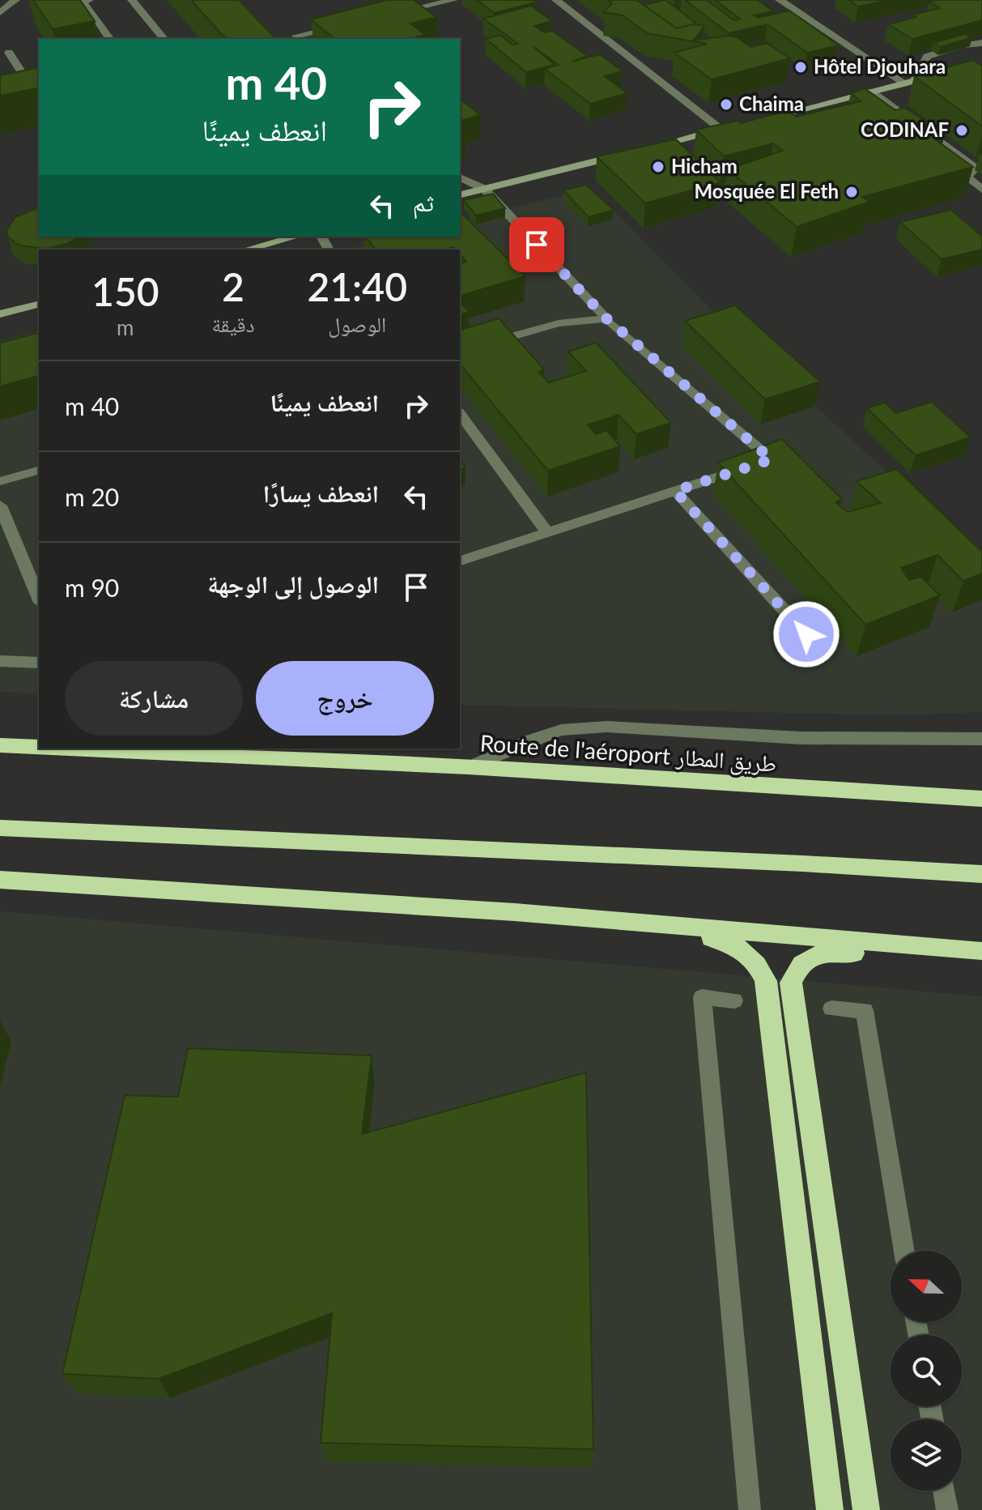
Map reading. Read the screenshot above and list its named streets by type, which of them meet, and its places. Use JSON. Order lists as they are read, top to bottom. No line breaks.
{"streets":{"highway":["Route de l'aéroport طريق المطار"]},"places":["Hôtel Djouhara","Chaima","CODINAF","Hicham","Mosquée El Feth"],"north":"left","page":{"turn":["40 m","انعطف يمينًا"],"then":"ثم","eta":["21:40","الوصول","2","دقيقة","150","m"],"list":[{"name":"انعطف يمينًا","value":"40 m"},{"name":"انعطف يسارًا","value":"20 m"},{"name":"الوصول إلى الوجهة","value":"90 m"}],"buttons":["خروج","مشاركة"]}}
